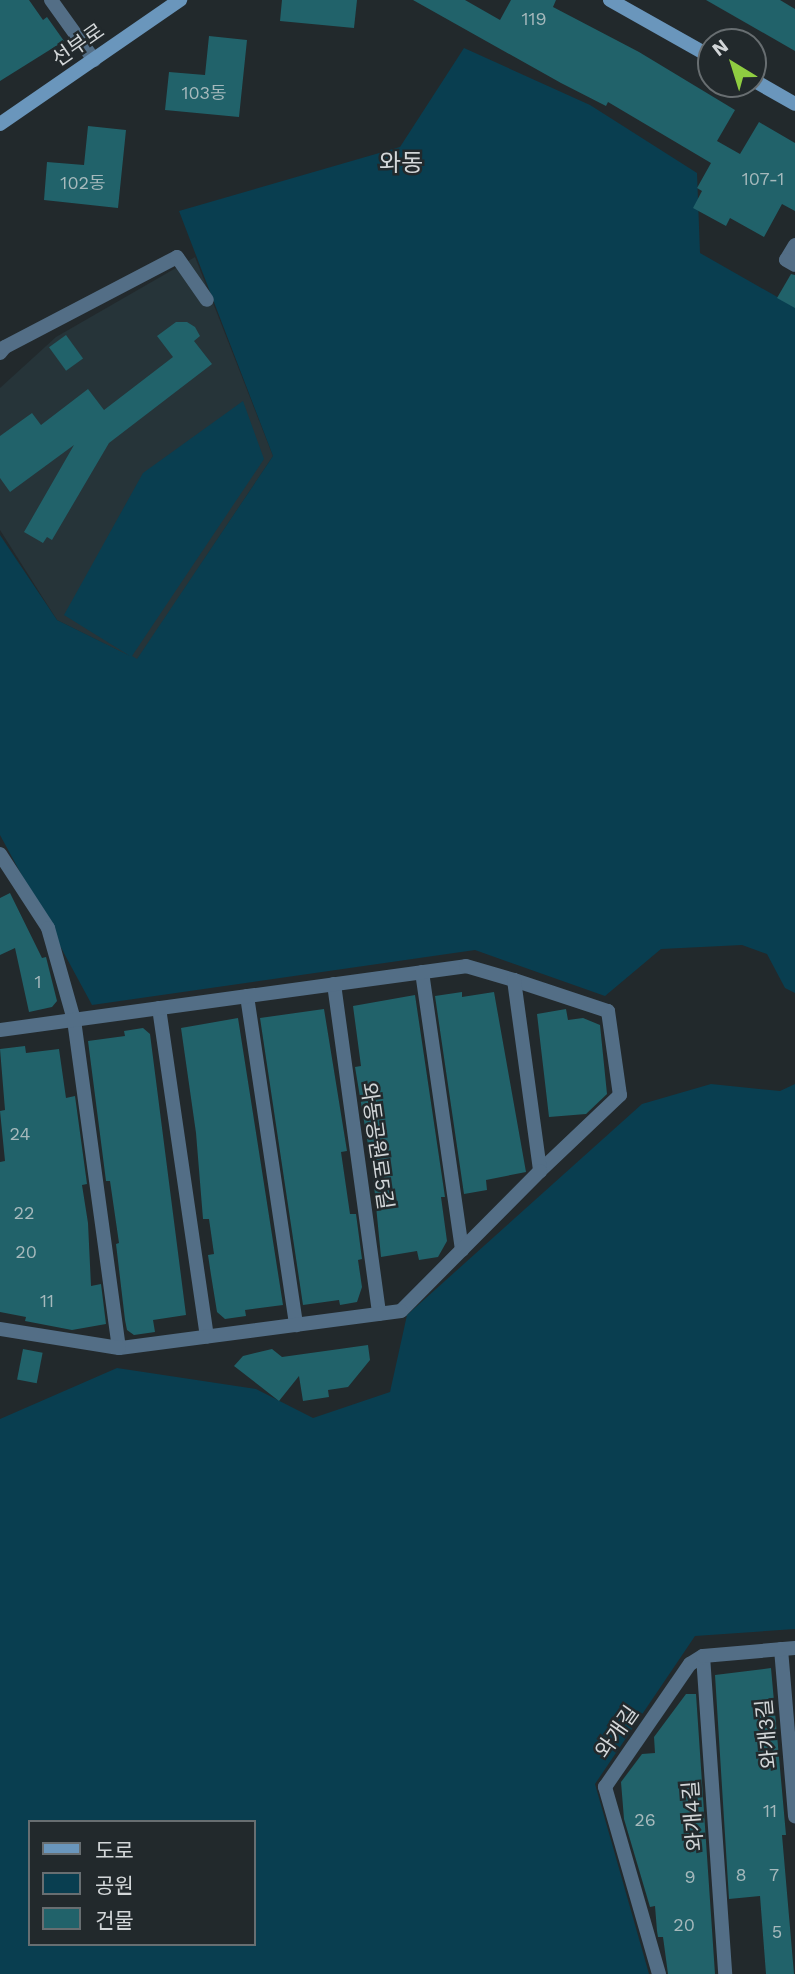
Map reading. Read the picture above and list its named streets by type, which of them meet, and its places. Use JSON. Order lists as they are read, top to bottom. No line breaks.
{"streets":{"main road":["선부로"],"street":["와동공원로5길","와개길","와개3길","와개4길"]},"crossings":[["와개길","와개4길"]],"districts":["와동"],"house_numbers":["119","103동","107-1","102동","1","24","22","20","11","11","26","8","7","9","20","5"],"legend":["도로","공원","건물"],"north":"top left"}
